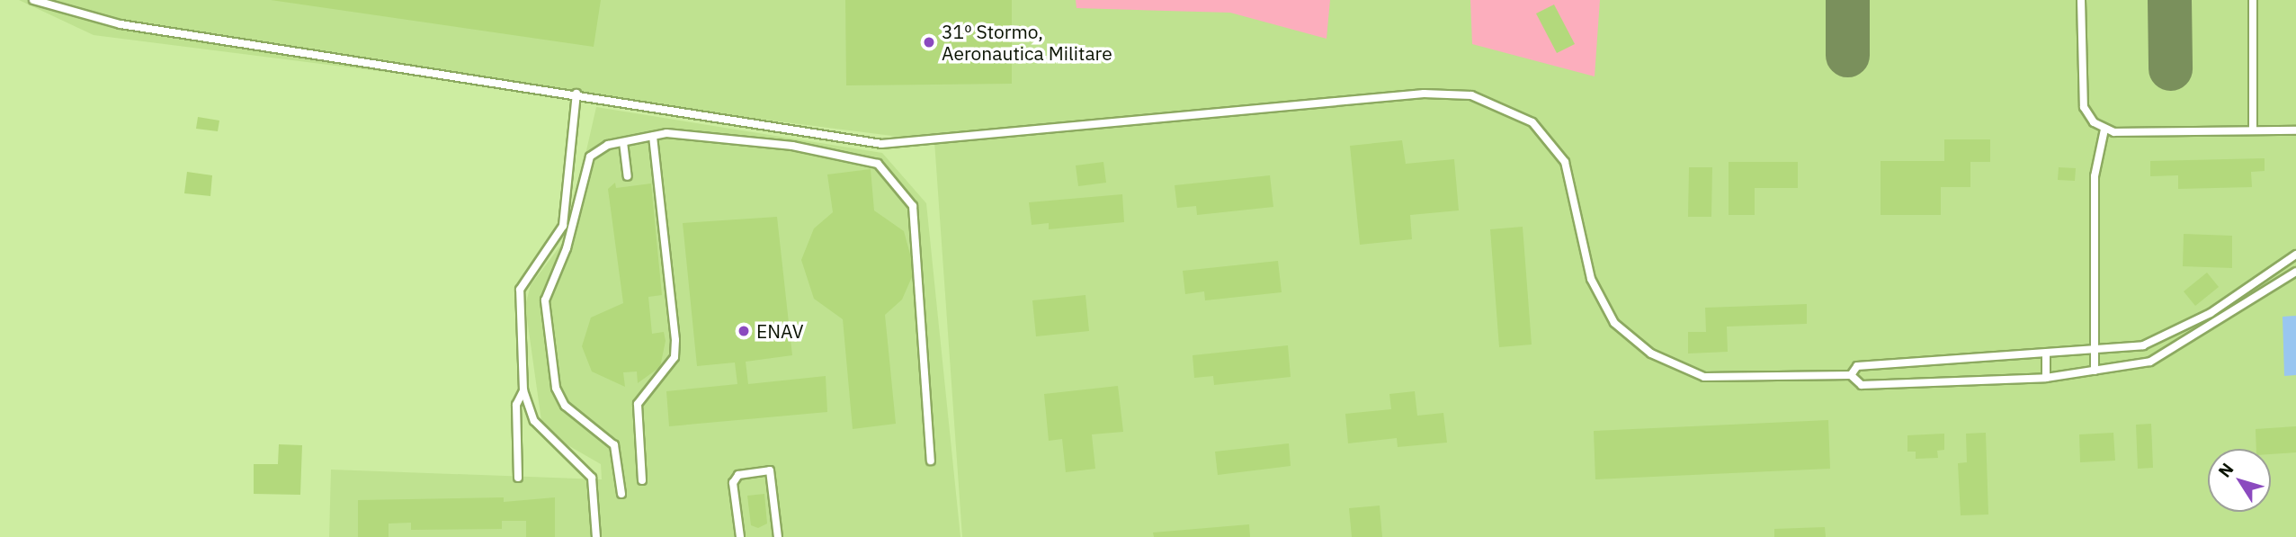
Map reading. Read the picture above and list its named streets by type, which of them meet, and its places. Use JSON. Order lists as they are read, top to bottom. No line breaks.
{"places":["31º Stormo, Aeronautica Militare","ENAV"],"north":"top left"}
